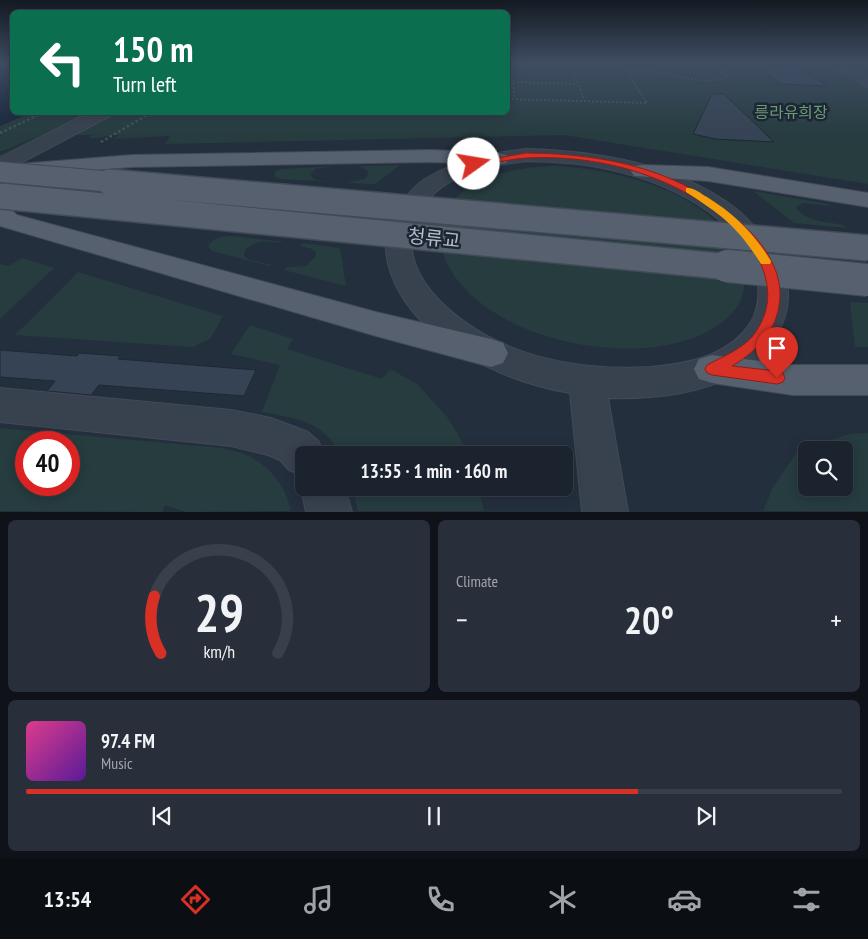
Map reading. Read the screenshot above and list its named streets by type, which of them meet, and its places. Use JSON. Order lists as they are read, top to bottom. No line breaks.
{"streets":{"main road":["청류교"]},"parks":["릉라유희장"],"page":{"turn":["150 m","Turn left"],"limit":"40","trip":"13:55 · 1 min · 160 m","tile":"Climate","heat":["−","20°","+"],"song":["97.4 FM","Music"],"tabs":"13:54","gauge":["29","km/h"]}}
